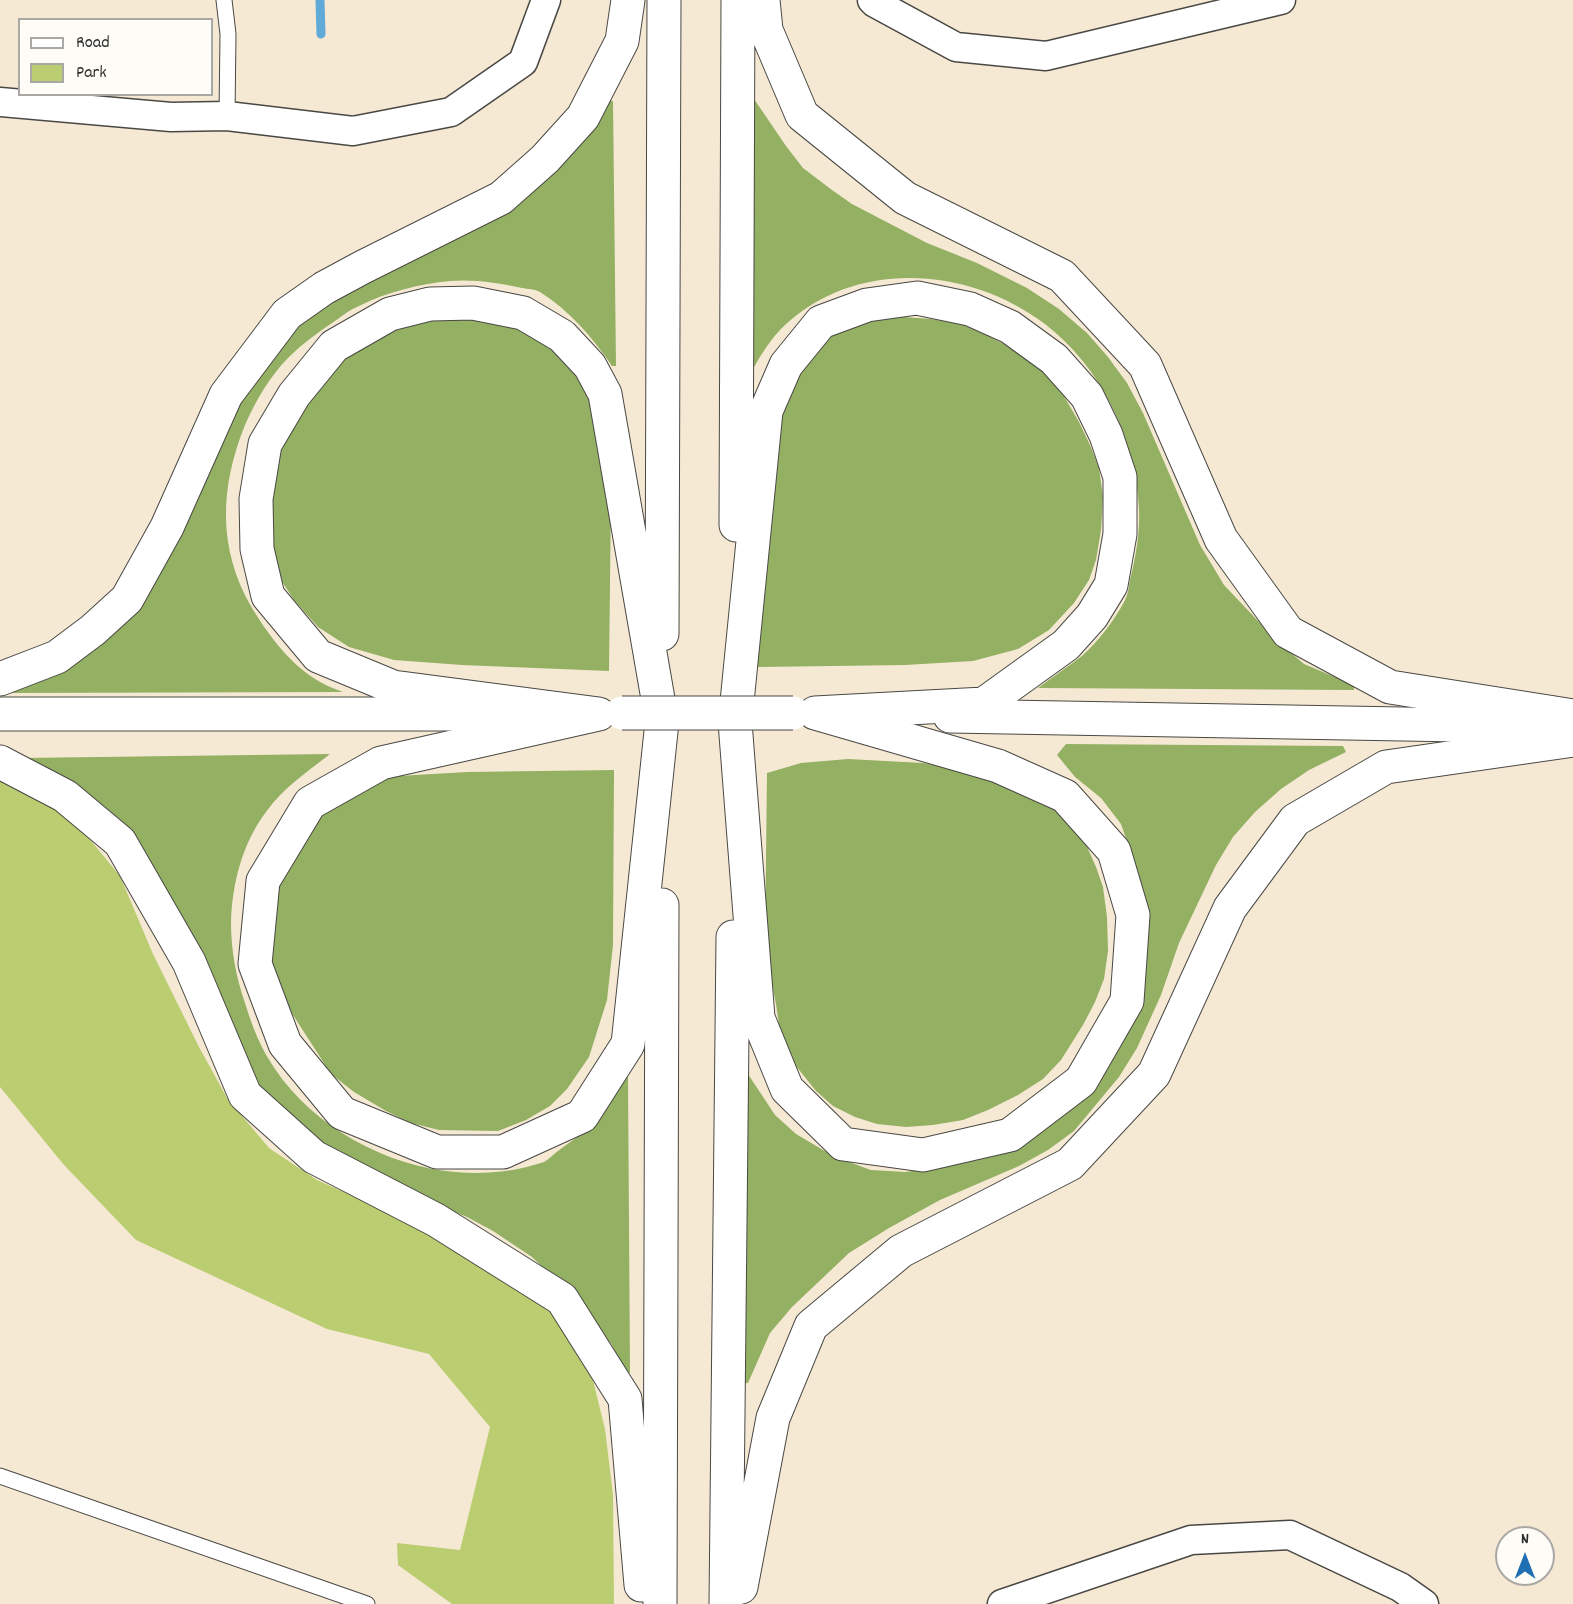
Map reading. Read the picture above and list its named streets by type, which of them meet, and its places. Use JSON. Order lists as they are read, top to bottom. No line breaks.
{"legend":["Road","Park"],"north":"top"}
